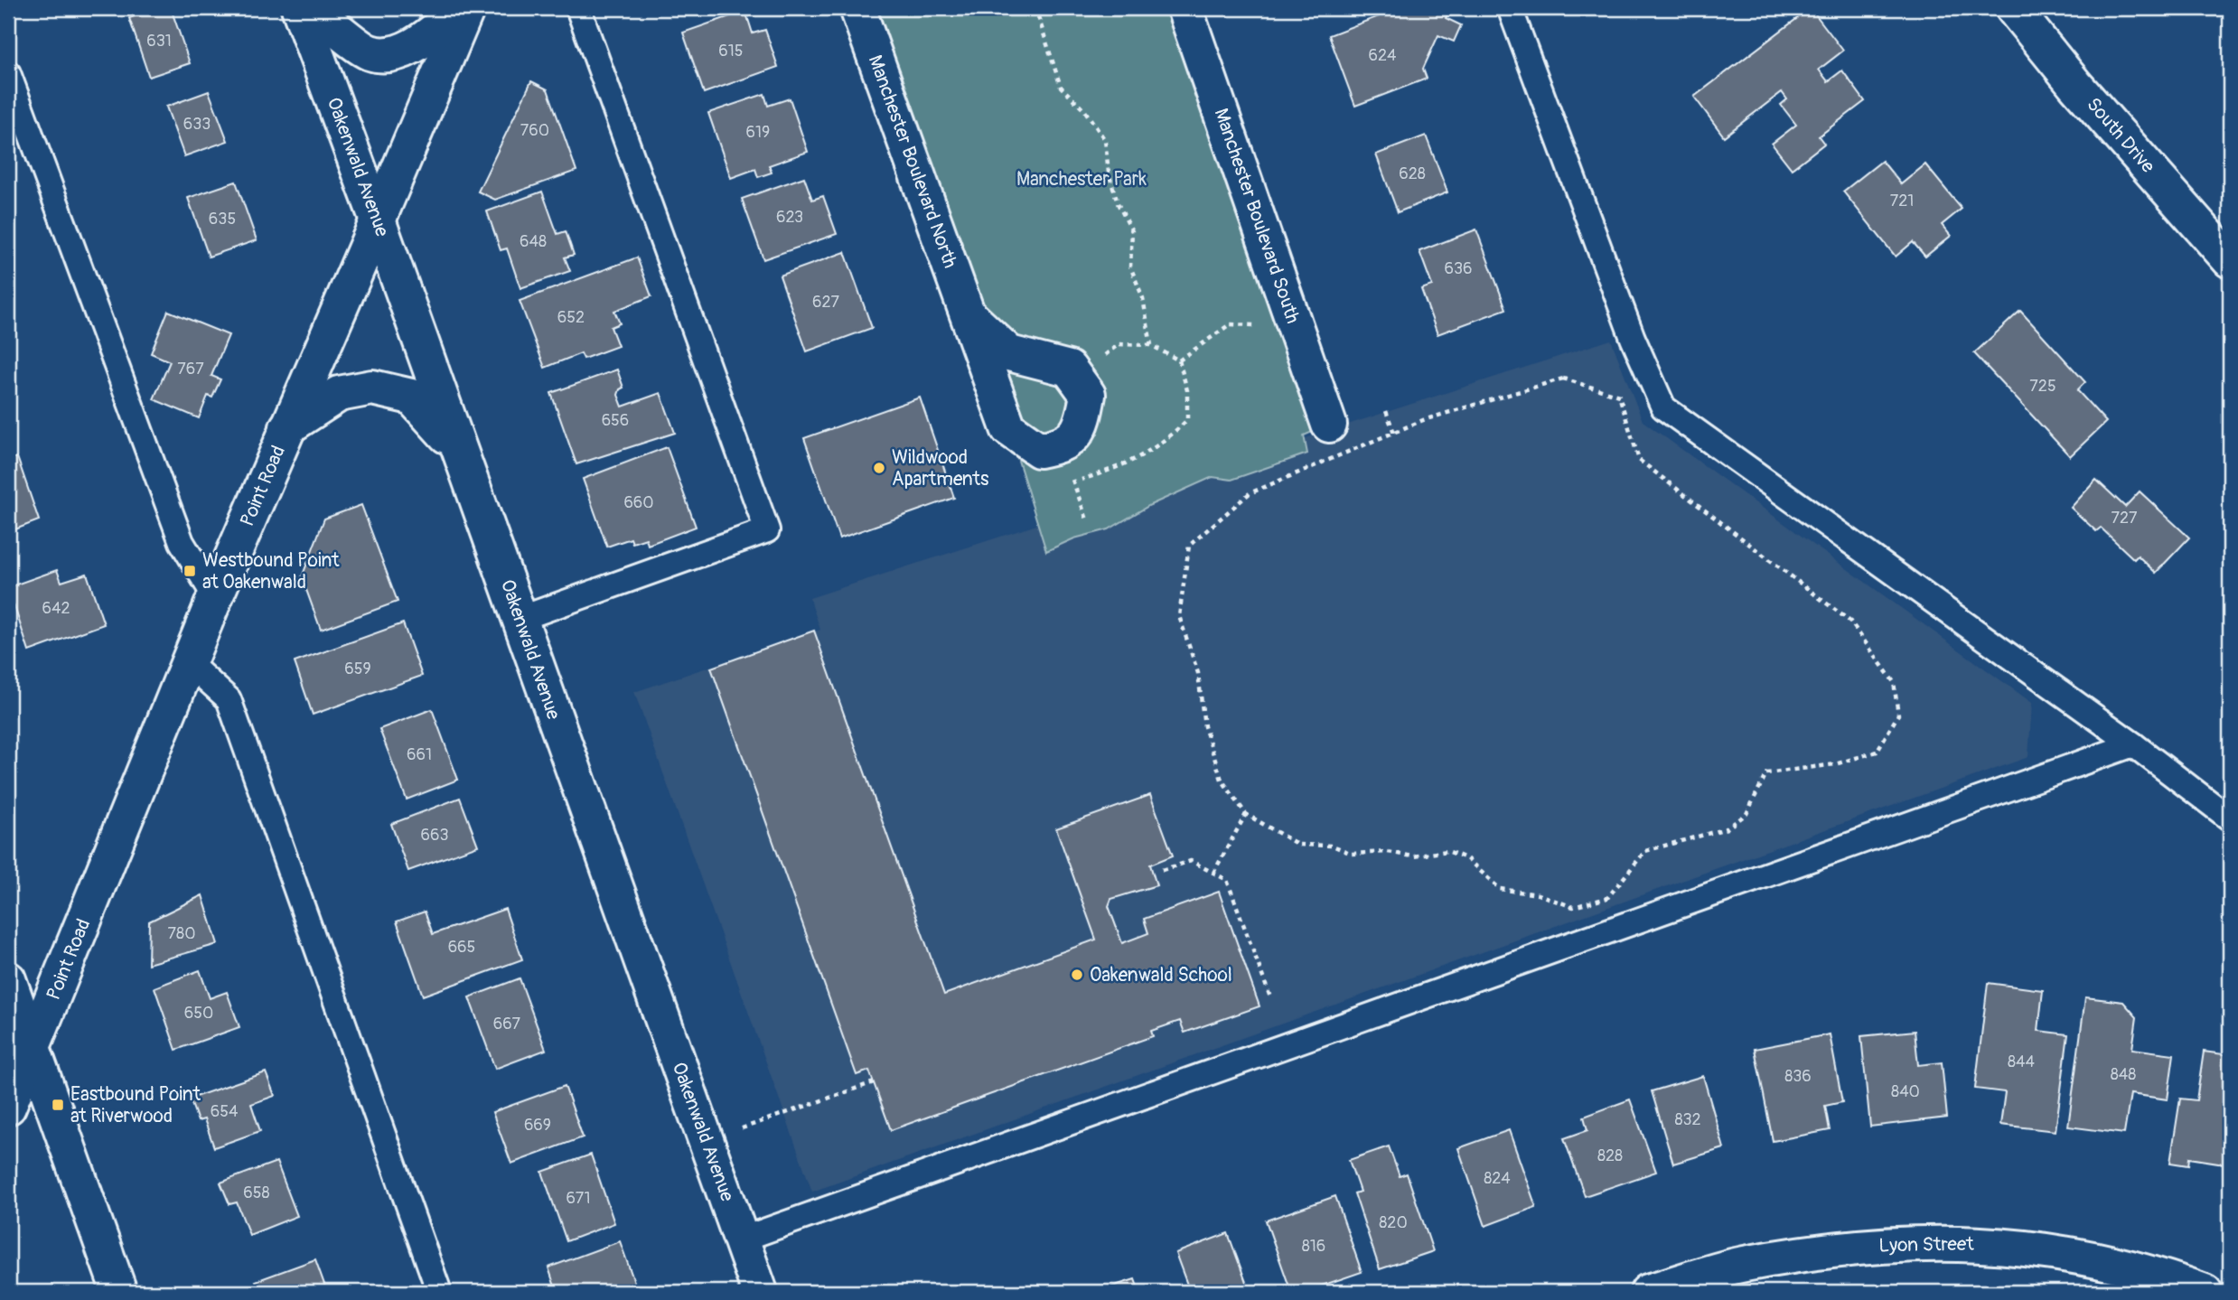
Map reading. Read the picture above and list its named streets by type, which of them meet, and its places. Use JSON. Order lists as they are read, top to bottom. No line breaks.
{"streets":{"street":["South Drive","Manchester Boulevard North","Oakenwald Avenue","Manchester Boulevard South","Point Road","Lyon Street"]},"crossings":[["Oakenwald Avenue","Point Road"]],"parks":["Manchester Park"],"places":{"other":["Wildwood Apartments","Oakenwald School"],"transit":["Westbound Point at Oakenwald","Eastbound Point at Riverwood"]},"house_numbers":["631","615","624","633","760","619","628","721","623","635","648","636","627","652","767","725","656","660","727","642","659","661","663","780","665","650","667","844","848","836","840","654","832","669","828","824","658","671","820","816"]}
